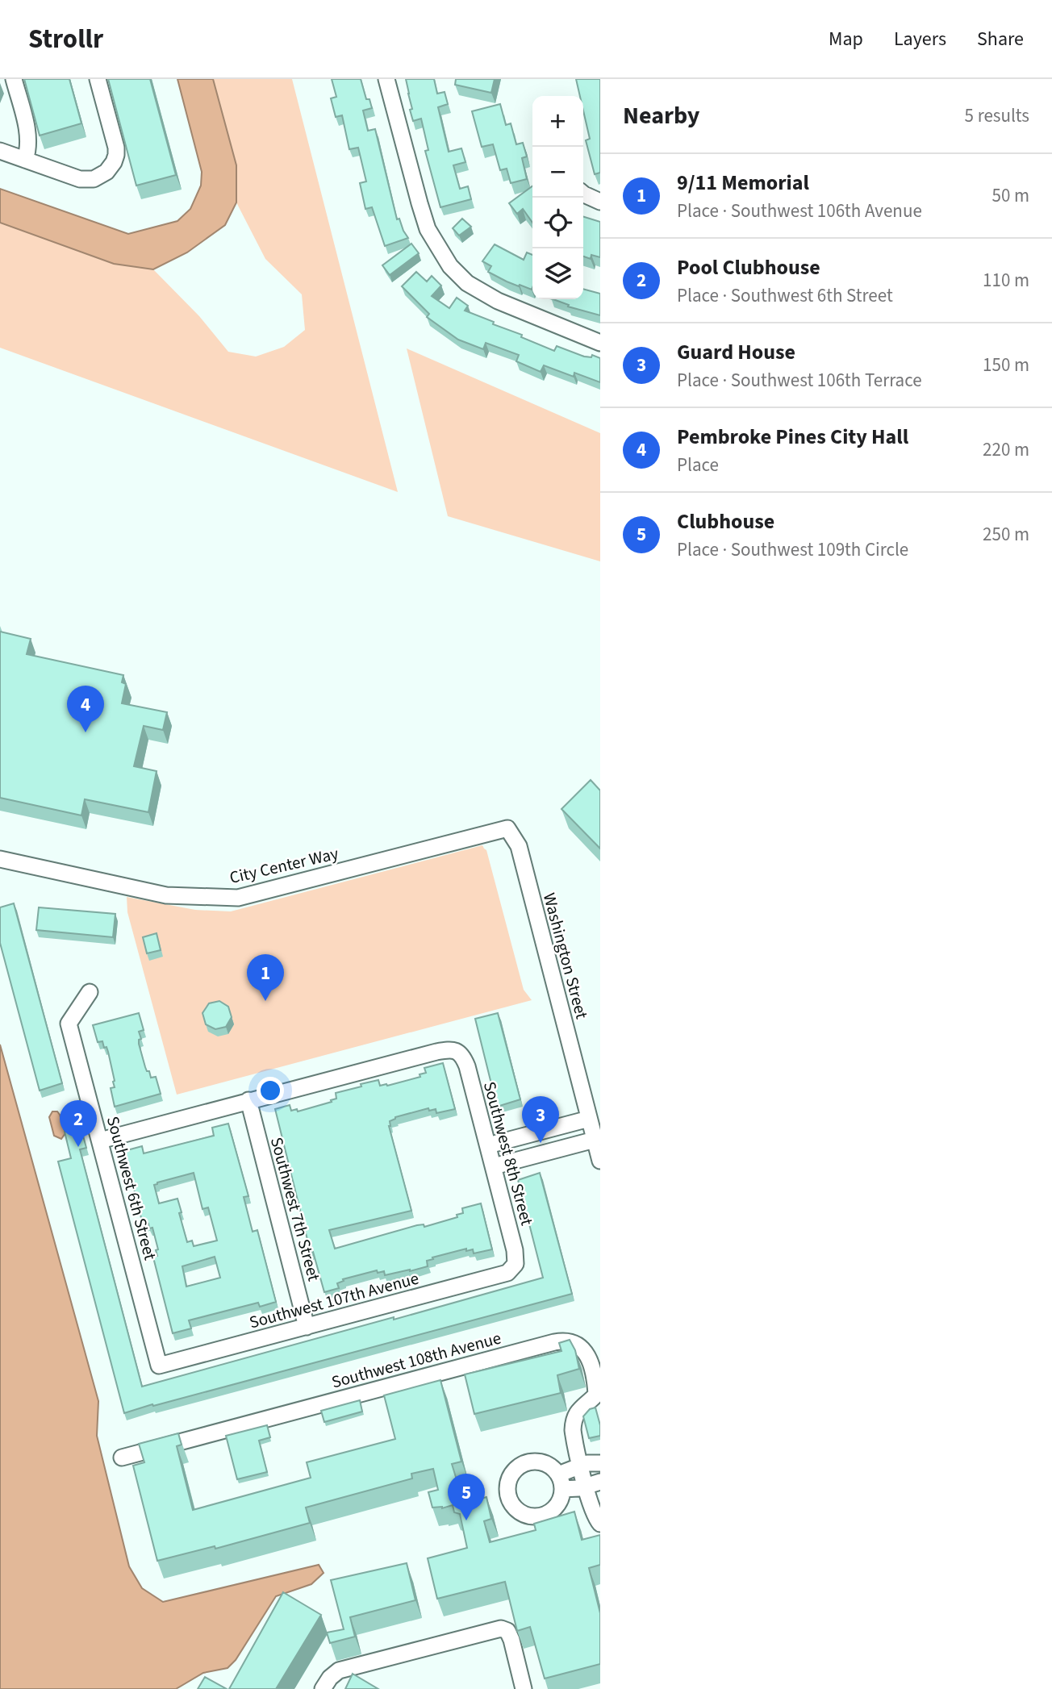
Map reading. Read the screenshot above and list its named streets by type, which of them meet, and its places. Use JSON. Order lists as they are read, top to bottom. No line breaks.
{"streets":{"street":["City Center Way","Washington Street","Southwest 8th Street","Southwest 6th Street","Southwest 7th Street","Southwest 107th Avenue","Southwest 108th Avenue"]},"crossings":[["City Center Way","Washington Street"],["Southwest 8th Street","Southwest 7th Street"],["Southwest 8th Street","Southwest 107th Avenue"],["Southwest 6th Street","Southwest 107th Avenue"],["Southwest 7th Street","Southwest 107th Avenue"]],"page":{"header":"Strollr","nav":["Map","Layers","Share"],"heading":["Nearby","5 results"],"map_buttons":["+","−"],"list":[{"mark":"1","name":"9/11 Memorial","note":"Place · Southwest 106th Avenue","value":"50 m"},{"mark":"2","name":"Pool Clubhouse","note":"Place · Southwest 6th Street","value":"110 m"},{"mark":"3","name":"Guard House","note":"Place · Southwest 106th Terrace","value":"150 m"},{"mark":"4","name":"Pembroke Pines City Hall","note":"Place","value":"220 m"},{"mark":"5","name":"Clubhouse","note":"Place · Southwest 109th Circle","value":"250 m"}],"pins":["4","1","3","2","5"]}}
